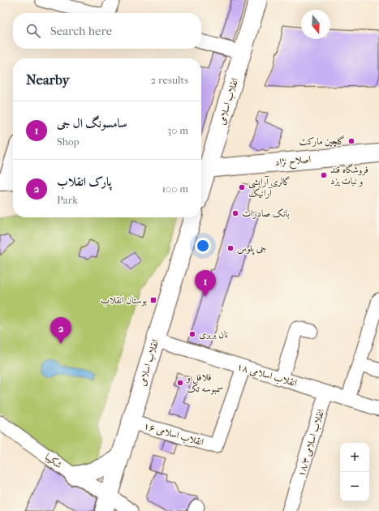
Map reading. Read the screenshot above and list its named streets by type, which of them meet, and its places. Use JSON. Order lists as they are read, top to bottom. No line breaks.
{"streets":{"main road":["انقلاب اسلامی","اصلاح نژاد"],"street":["۱۸ انقلاب اسلامی","۱۶ انقلاب اسلامی","۱۸/۳ انقلاب اسلامی","شکیبا"]},"crossings":[["انقلاب اسلامی","اصلاح نژاد"],["انقلاب اسلامی","۱۸ انقلاب اسلامی"],["انقلاب اسلامی","۱۶ انقلاب اسلامی"],["انقلاب اسلامی","شکیبا"],["۱۸ انقلاب اسلامی","۱۶ انقلاب اسلامی"],["۱۸ انقلاب اسلامی","۱۸/۳ انقلاب اسلامی"]],"places":{"other":["گلچین مارکت","فروشگاه قند و نبات یزد","گالری آرایشی آرانیک","بانک صادرات","جی پلوس","نان بربری","فلافل و سمبوسه تک"],"transit":["بوستان انقلاب"]},"north":"bottom","page":{"search":"Search here","heading":["Nearby","2 results"],"list":[{"mark":"1","name":"سامسونگ ال جی","note":"Shop","value":"30 m"},{"mark":"2","name":"پارک انقلاب","note":"Park","value":"100 m"}],"pins":["1","2"],"map_buttons":["+","−"]}}
